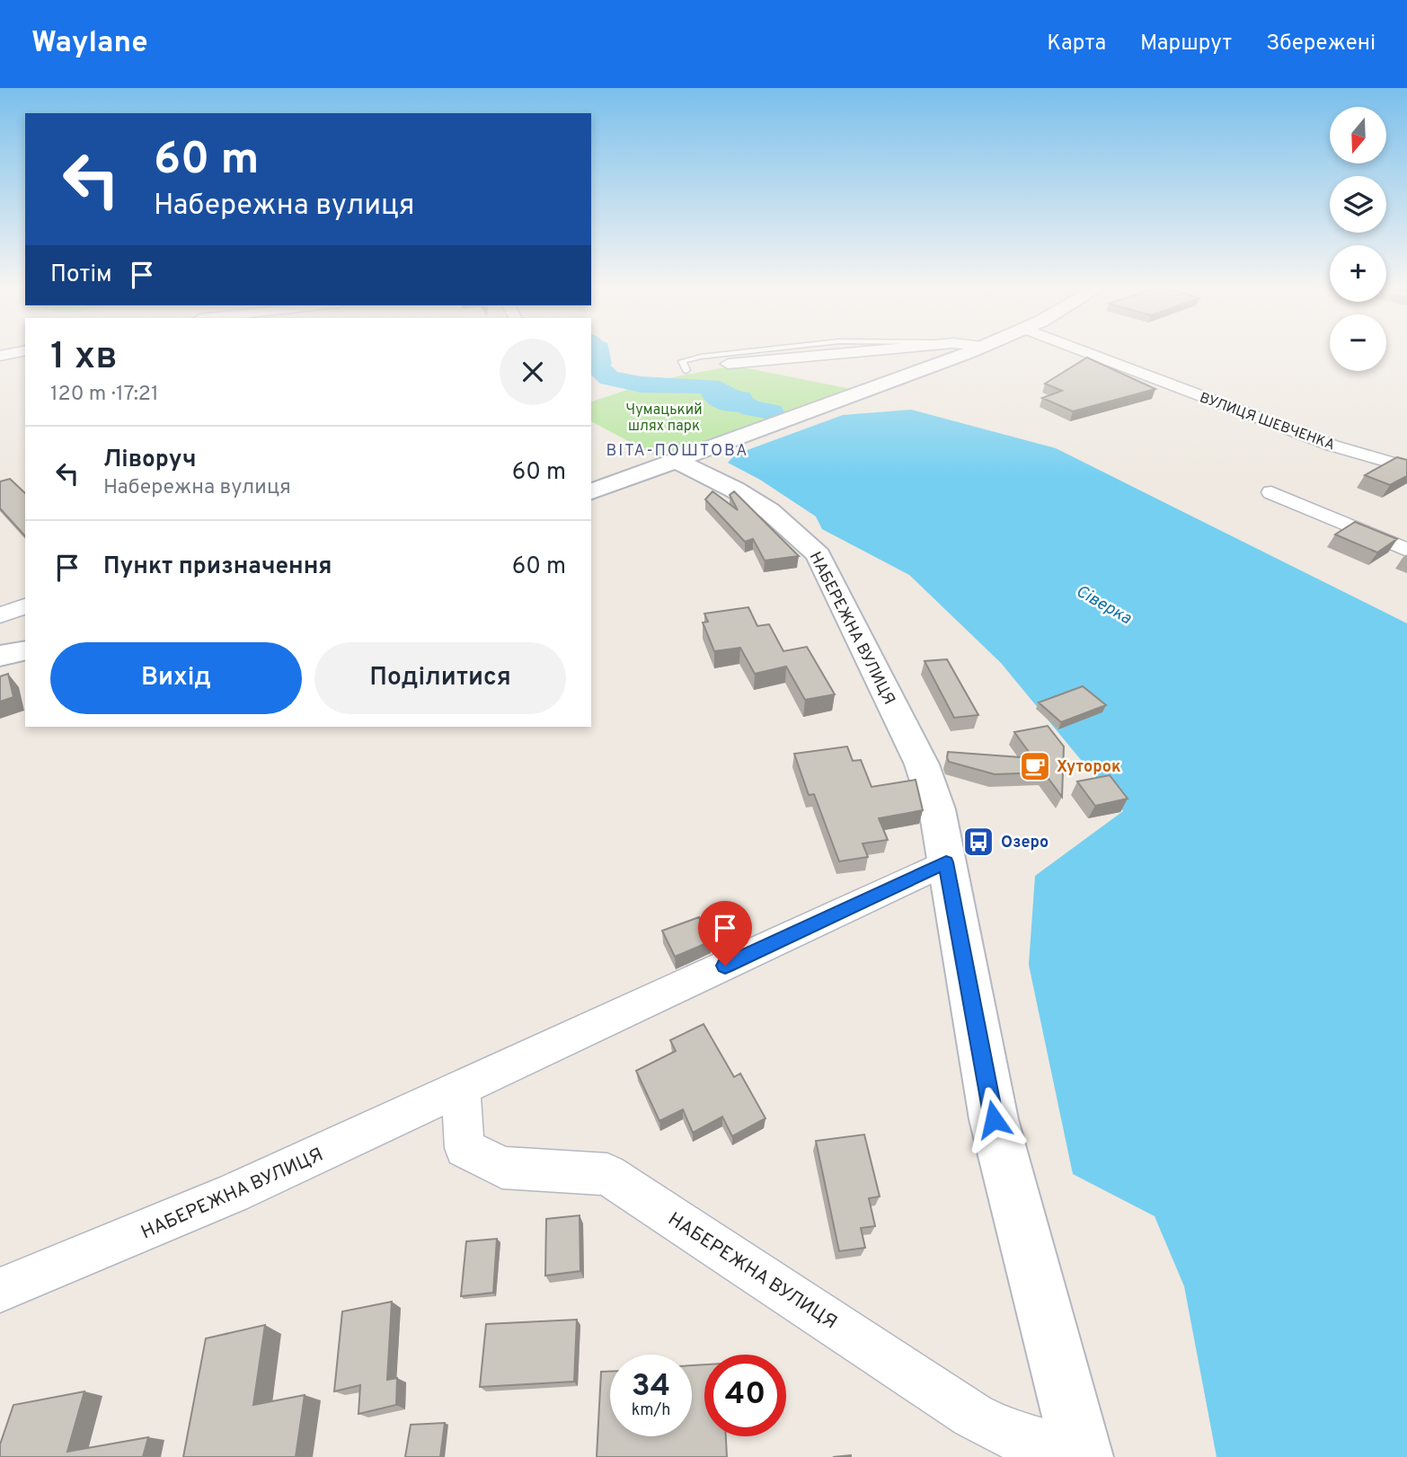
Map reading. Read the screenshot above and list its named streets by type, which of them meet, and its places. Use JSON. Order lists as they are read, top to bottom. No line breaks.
{"streets":{"street":["ВУЛИЦЯ ШЕВЧЕНКА","НАБЕРЕЖНА ВУЛИЦЯ"]},"districts":["ВІТА-ПОШТОВА"],"water":["Сіверка"],"parks":["Чумацький шлях парк"],"places":{"cafe":["Хуторок"],"bus stop":["Озеро"]},"north":"bottom","page":{"header":"Waylane","nav":["Карта","Маршрут","Збережені"],"map_buttons":["+","−"],"turn":["60 m","Набережна вулиця"],"then":"Потім","heading":["1 хв","120 m · 17:21"],"list":[{"name":"Ліворуч","note":"Набережна вулиця","value":"60 m"},{"name":"Пункт призначення","value":"60 m"}],"buttons":["Вихід","Поділитися"],"speed":"34 km/h","limit":"40"}}
